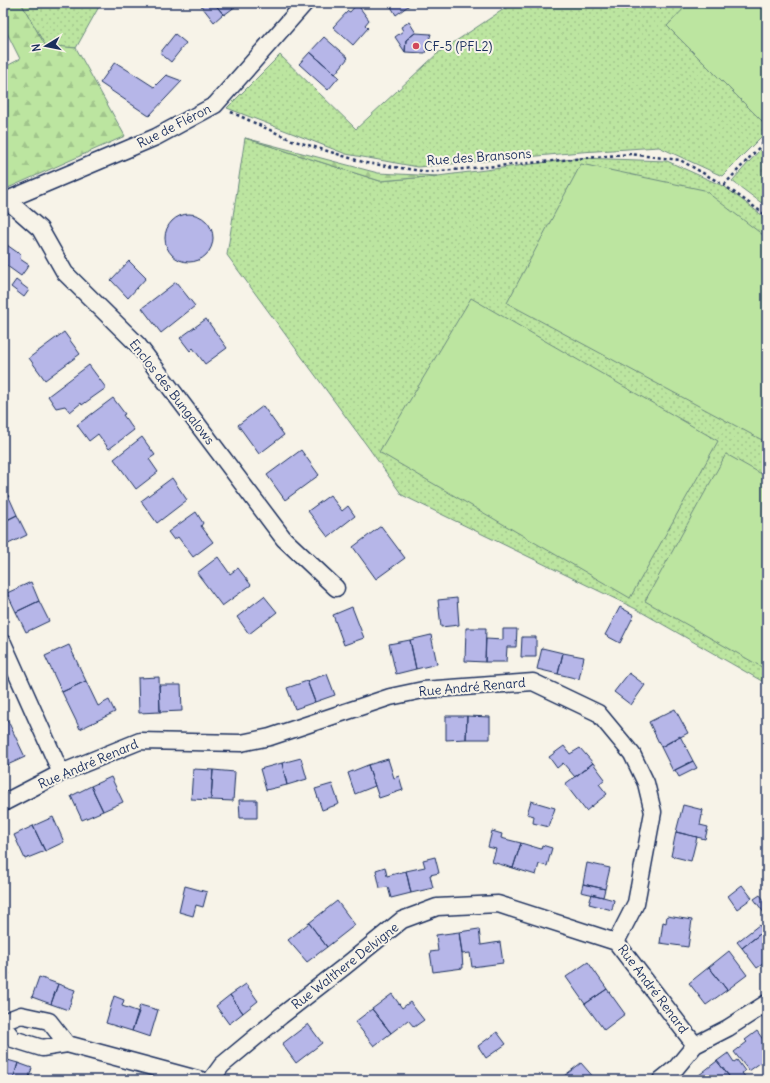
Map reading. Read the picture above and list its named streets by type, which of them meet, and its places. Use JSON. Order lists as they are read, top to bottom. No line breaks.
{"streets":{"street":["Rue de Fléron","Enclos des Bungalows","Rue André Renard","Rue Walthere Delvigne"],"path":["Rue des Bransons"]},"crossings":[["Rue de Fléron","Rue des Bransons"],["Rue de Fléron","Enclos des Bungalows"],["Rue André Renard","Rue Walthere Delvigne"]],"places":["CF-5 (PFL2)"],"north":"left"}
